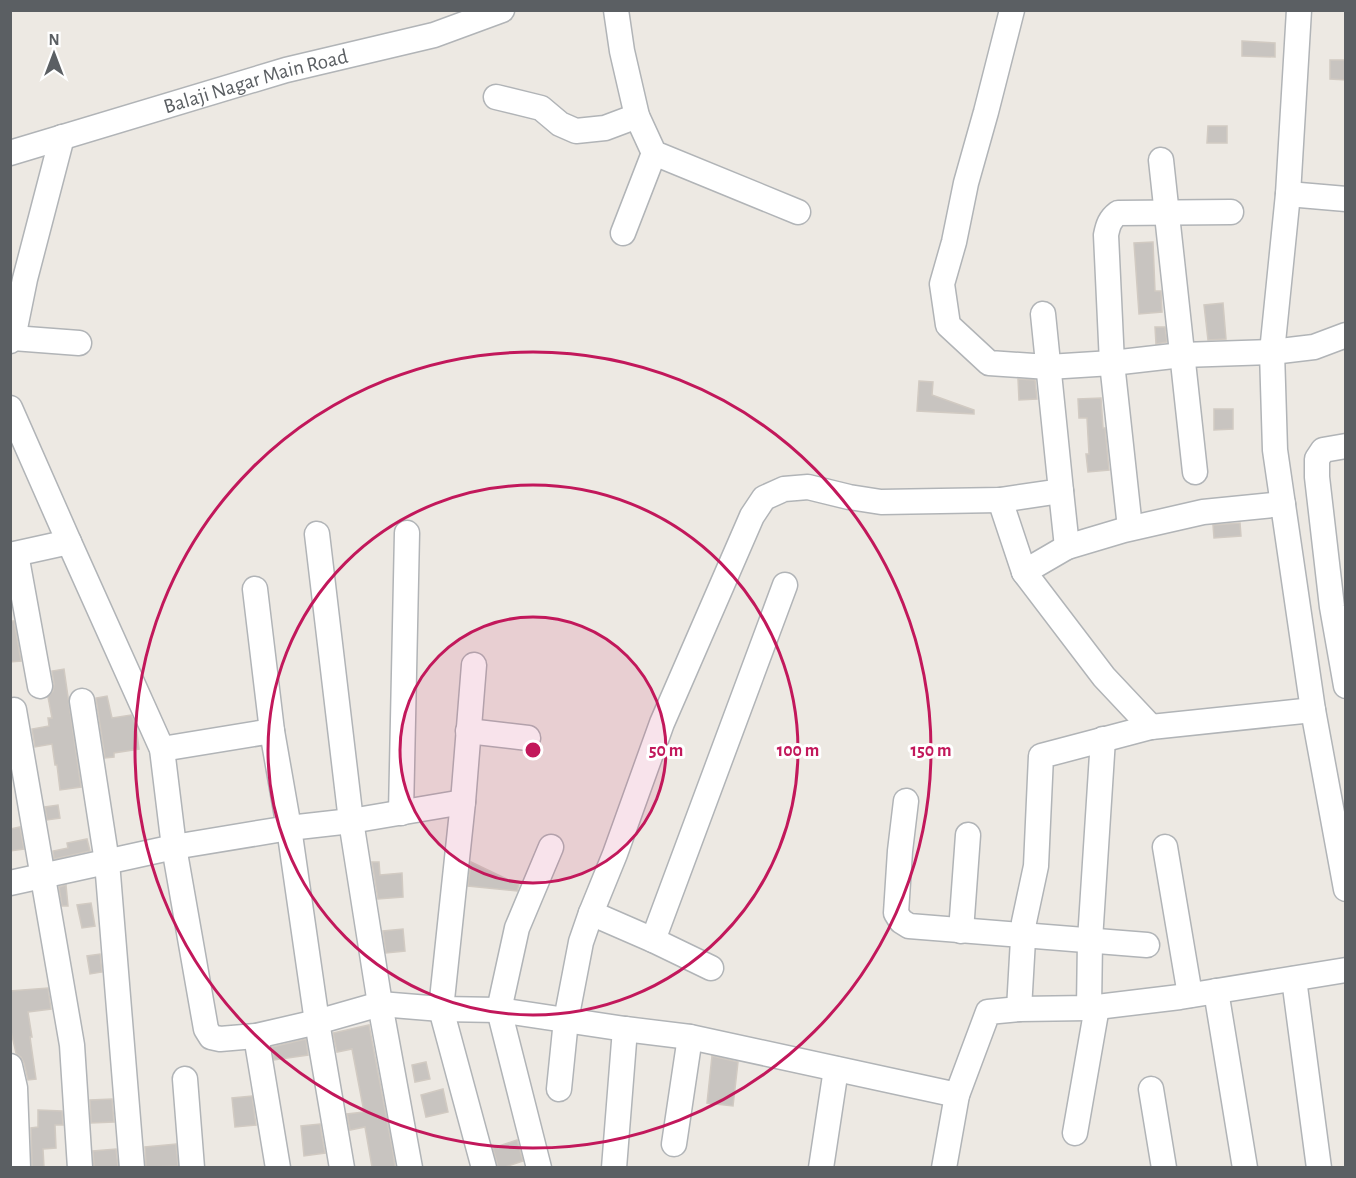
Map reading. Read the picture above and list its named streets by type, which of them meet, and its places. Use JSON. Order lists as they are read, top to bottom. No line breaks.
{"streets":{"street":["Balaji Nagar Main Road"]},"north":"top","rings":["50 m","100 m","150 m"]}
